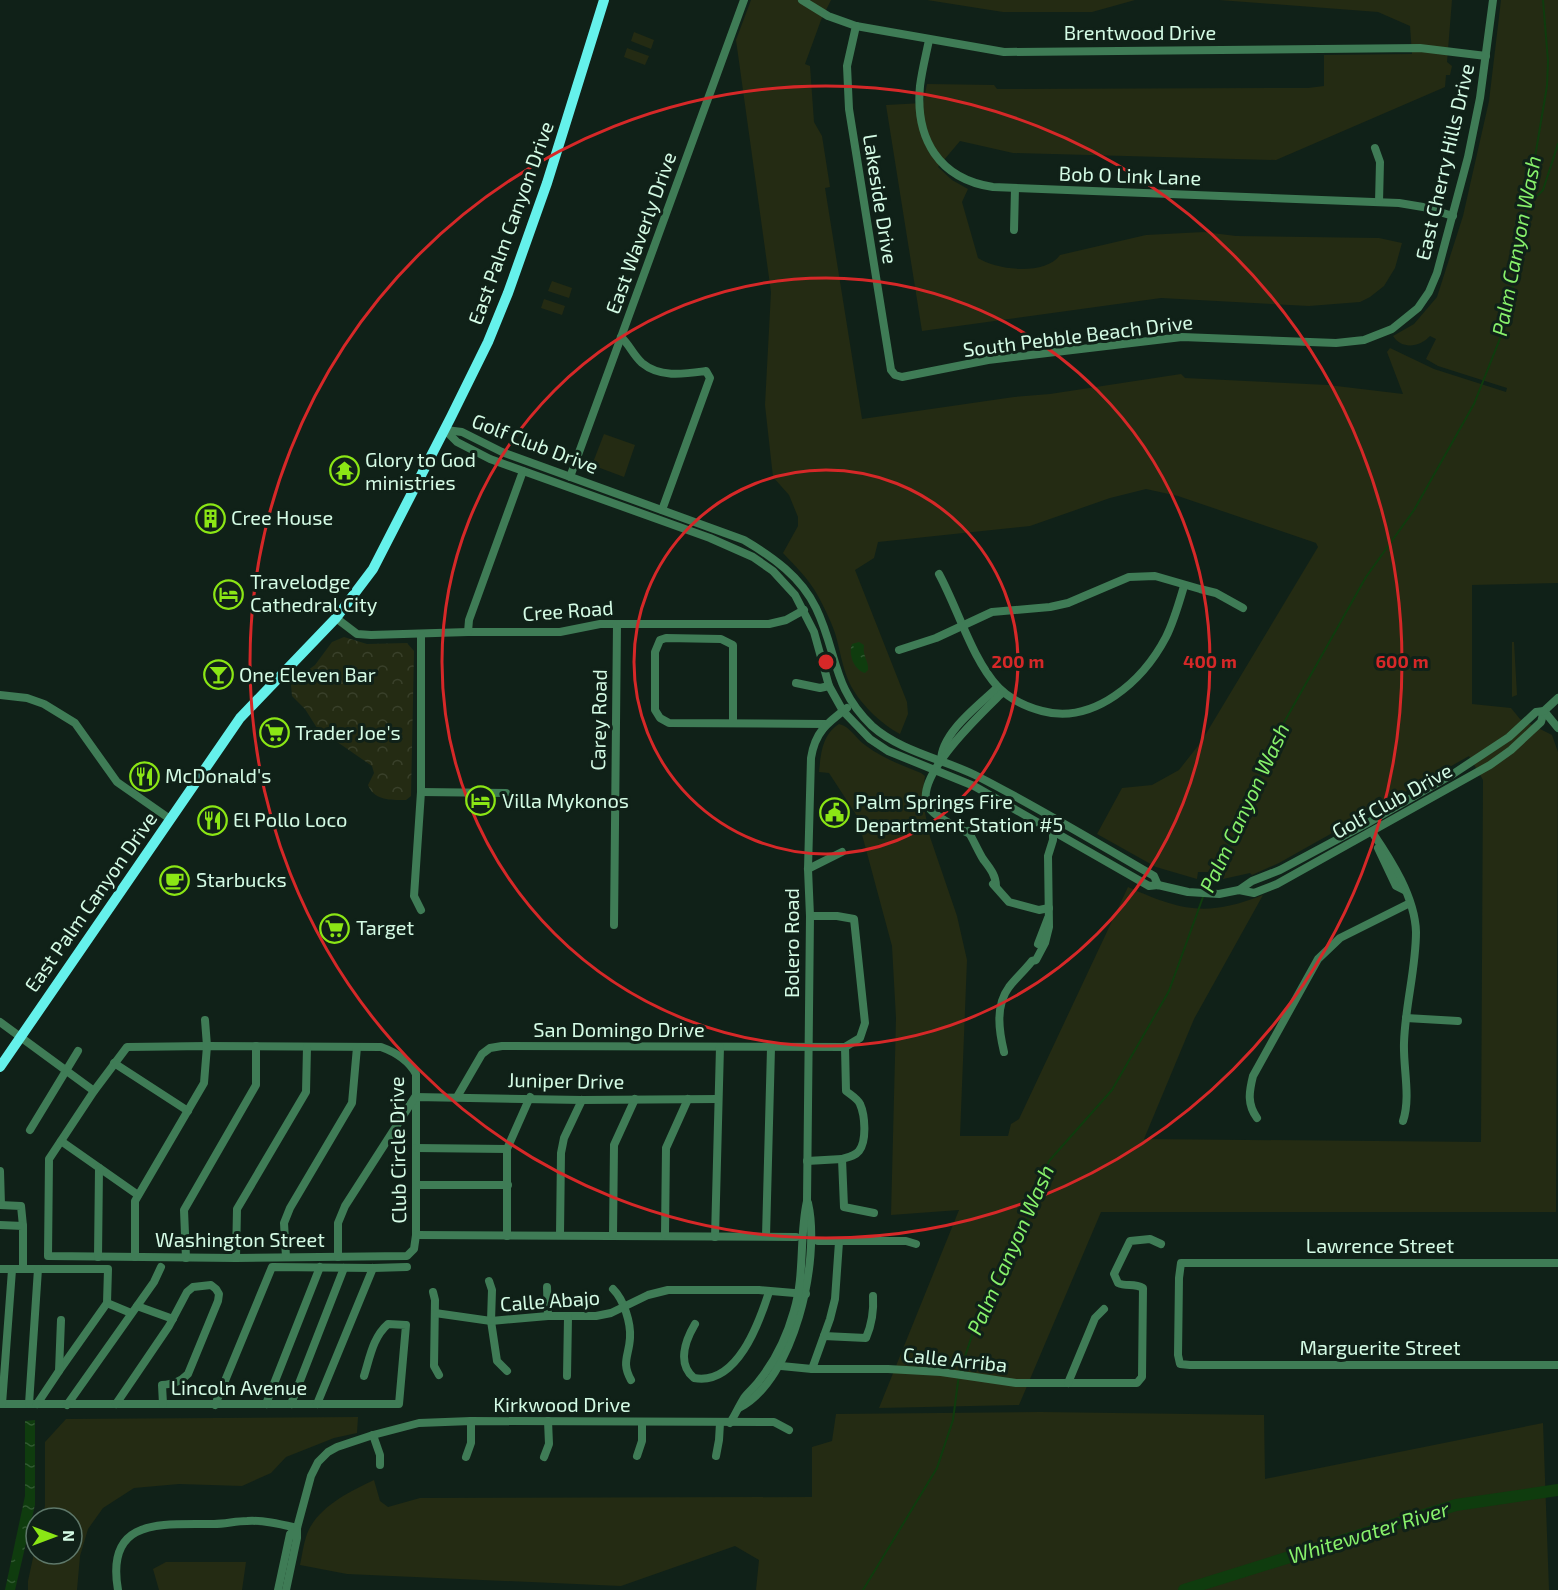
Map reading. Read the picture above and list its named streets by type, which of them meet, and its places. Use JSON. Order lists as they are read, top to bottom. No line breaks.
{"streets":{"main road":["East Palm Canyon Drive"],"street":["Brentwood Drive","East Cherry Hills Drive","Bob O Link Lane","Lakeside Drive","East Waverly Drive","South Pebble Beach Drive","Golf Club Drive","Cree Road","Carey Road","Bolero Road","San Domingo Drive","Juniper Drive","Club Circle Drive","Washington Street","Lawrence Street","Calle Abajo","Marguerite Street","Calle Arriba","Lincoln Avenue","Kirkwood Drive"]},"crossings":[["Brentwood Drive","East Cherry Hills Drive"],["Brentwood Drive","Bob O Link Lane"],["Brentwood Drive","Lakeside Drive"],["East Cherry Hills Drive","Bob O Link Lane"],["East Cherry Hills Drive","South Pebble Beach Drive"],["Lakeside Drive","South Pebble Beach Drive"],["East Palm Canyon Drive","Golf Club Drive"],["East Palm Canyon Drive","Cree Road"],["East Waverly Drive","Golf Club Drive"],["Golf Club Drive","Cree Road"],["Golf Club Drive","Bolero Road"],["Cree Road","Carey Road"],["Bolero Road","San Domingo Drive"],["Bolero Road","Calle Abajo"],["Bolero Road","Calle Arriba"],["Bolero Road","Kirkwood Drive"],["San Domingo Drive","Juniper Drive"],["Juniper Drive","Club Circle Drive"],["Club Circle Drive","Washington Street"],["Lawrence Street","Marguerite Street"]],"water":["Palm Canyon Wash","Whitewater River"],"places":{"temple":["Glory to God ministries"],"building":["Cree House"],"hotel":["Travelodge Cathedral City","Villa Mykonos"],"bar":["One Eleven Bar"],"supermarket":["Trader Joe's","Target"],"restaurant":["McDonald's","El Pollo Loco"],"public building":["Palm Springs Fire Department Station #5"],"cafe":["Starbucks"]},"north":"right","rings":["200 m","400 m","600 m"]}
